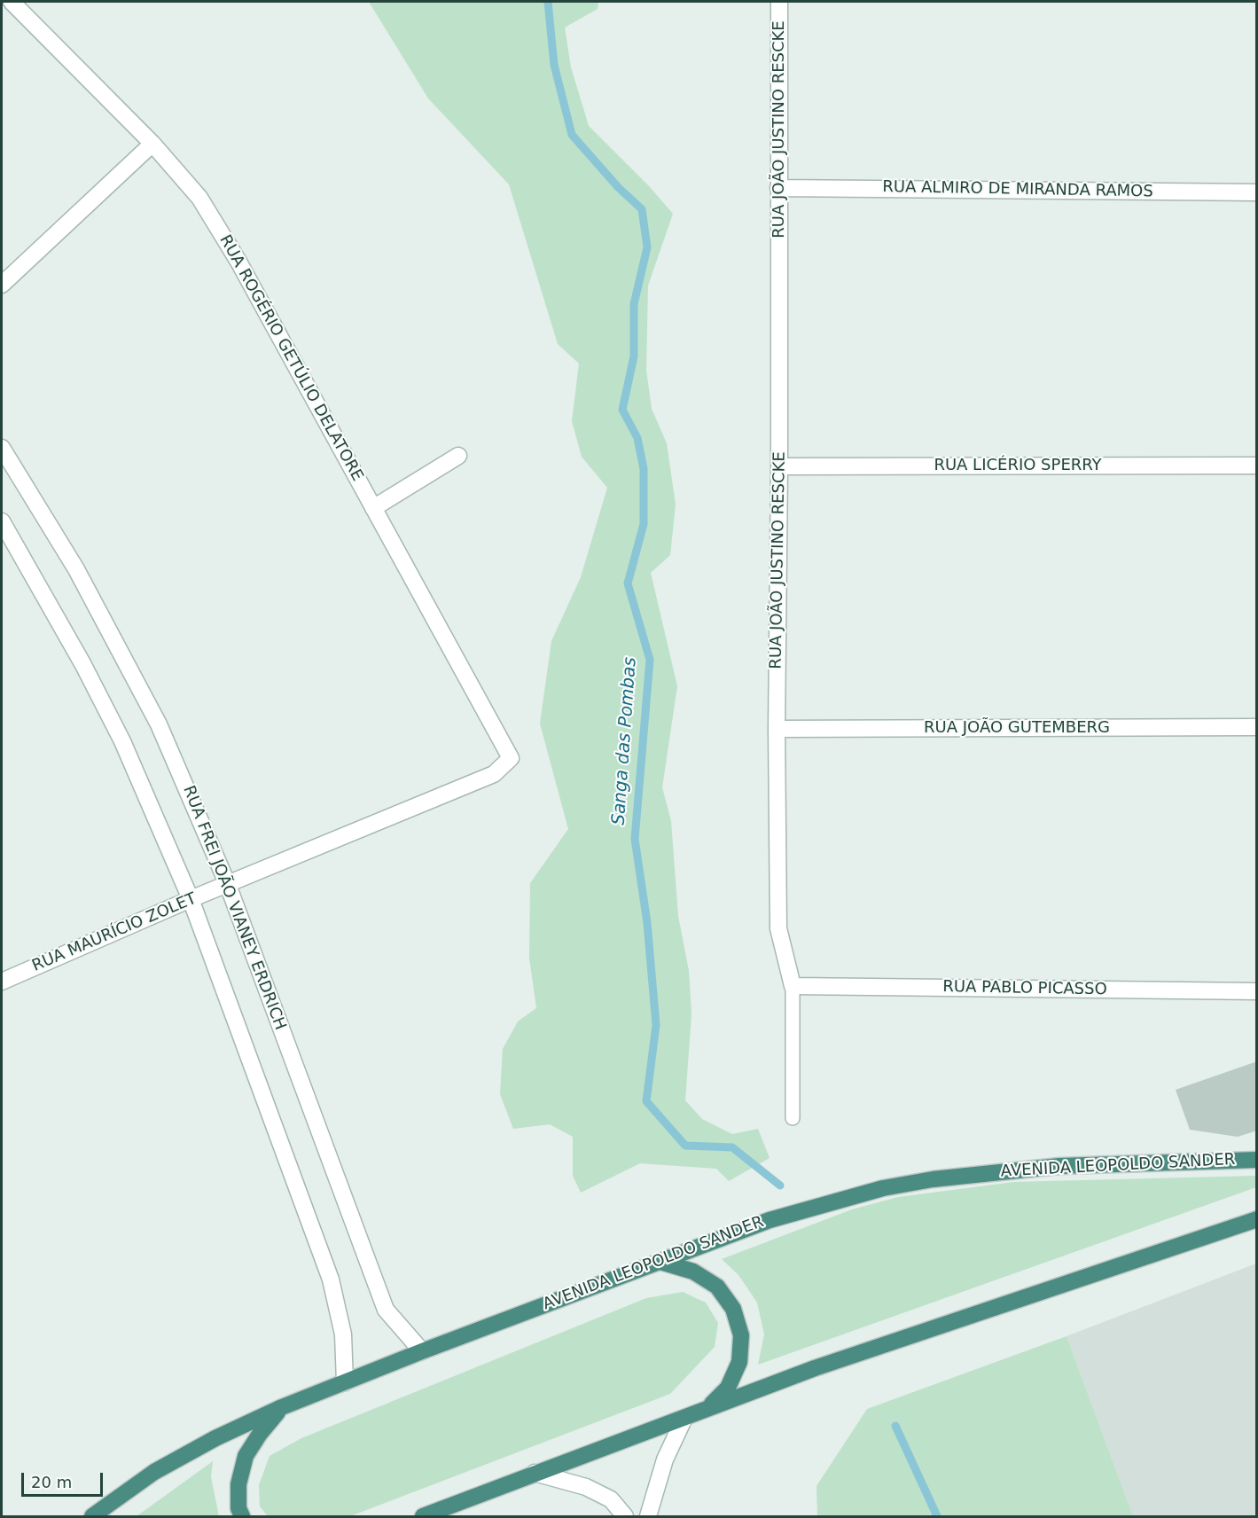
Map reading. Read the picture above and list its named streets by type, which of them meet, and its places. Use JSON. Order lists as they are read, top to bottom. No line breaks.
{"streets":{"highway":["AVENIDA LEOPOLDO SANDER"],"street":["RUA JOÃO JUSTINO RESCKE","RUA ALMIRO DE MIRANDA RAMOS","RUA ROGÉRIO GETÚLIO DELATORE","RUA LICÉRIO SPERRY","RUA JOÃO GUTEMBERG","RUA FREI JOÃO VIANEY ERDRICH","RUA MAURÍCIO ZOLET","RUA PABLO PICASSO"]},"crossings":[["RUA JOÃO JUSTINO RESCKE","RUA ALMIRO DE MIRANDA RAMOS"],["RUA JOÃO JUSTINO RESCKE","RUA LICÉRIO SPERRY"],["RUA JOÃO JUSTINO RESCKE","RUA JOÃO GUTEMBERG"],["RUA JOÃO JUSTINO RESCKE","RUA PABLO PICASSO"],["RUA ROGÉRIO GETÚLIO DELATORE","RUA MAURÍCIO ZOLET"],["RUA FREI JOÃO VIANEY ERDRICH","RUA MAURÍCIO ZOLET"],["RUA FREI JOÃO VIANEY ERDRICH","AVENIDA LEOPOLDO SANDER"]],"water":["Sanga das Pombas"],"scale_bar":"20 m"}
